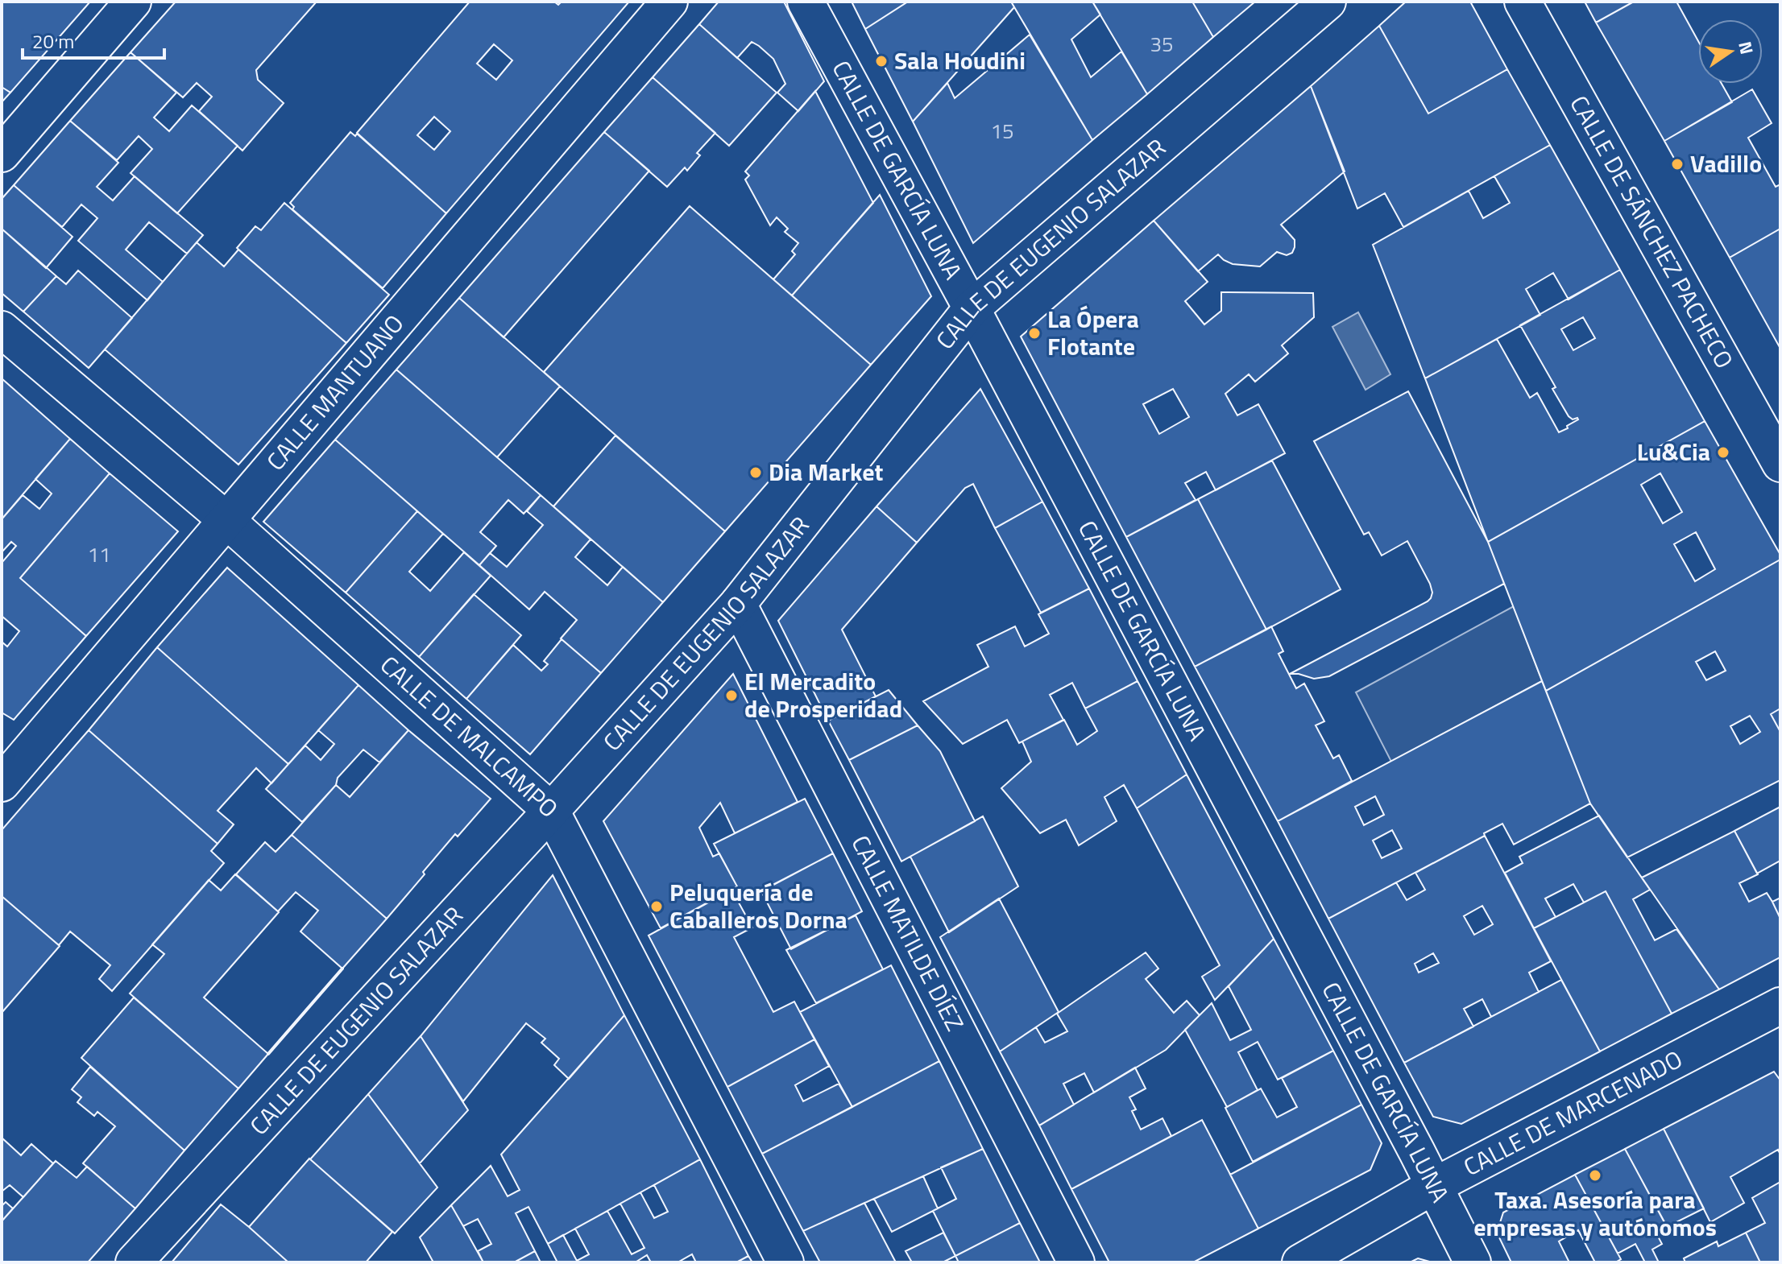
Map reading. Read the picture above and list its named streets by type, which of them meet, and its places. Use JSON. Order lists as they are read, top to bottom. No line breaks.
{"streets":{"street":["CALLE DE GARCÍA LUNA","CALLE DE SÁNCHEZ PACHECO","CALLE DE EUGENIO SALAZAR","CALLE MANTUANO","CALLE DE MALCAMPO","CALLE MATILDE DÍEZ","CALLE DE MARCENADO"]},"crossings":[["CALLE DE GARCÍA LUNA","CALLE DE EUGENIO SALAZAR"],["CALLE DE GARCÍA LUNA","CALLE DE MARCENADO"],["CALLE DE EUGENIO SALAZAR","CALLE DE MALCAMPO"],["CALLE DE EUGENIO SALAZAR","CALLE MATILDE DÍEZ"],["CALLE MANTUANO","CALLE DE MALCAMPO"]],"places":["Sala Houdini","Vadillo","La Ópera Flotante","Lu&Cia","Dia Market","El Mercadito de Prosperidad","Peluquería de Caballeros Dorna","Taxa. Asesoría para empresas y autónomos"],"house_numbers":["35","15","11"],"scale_bar":"20 m","north":"right"}
